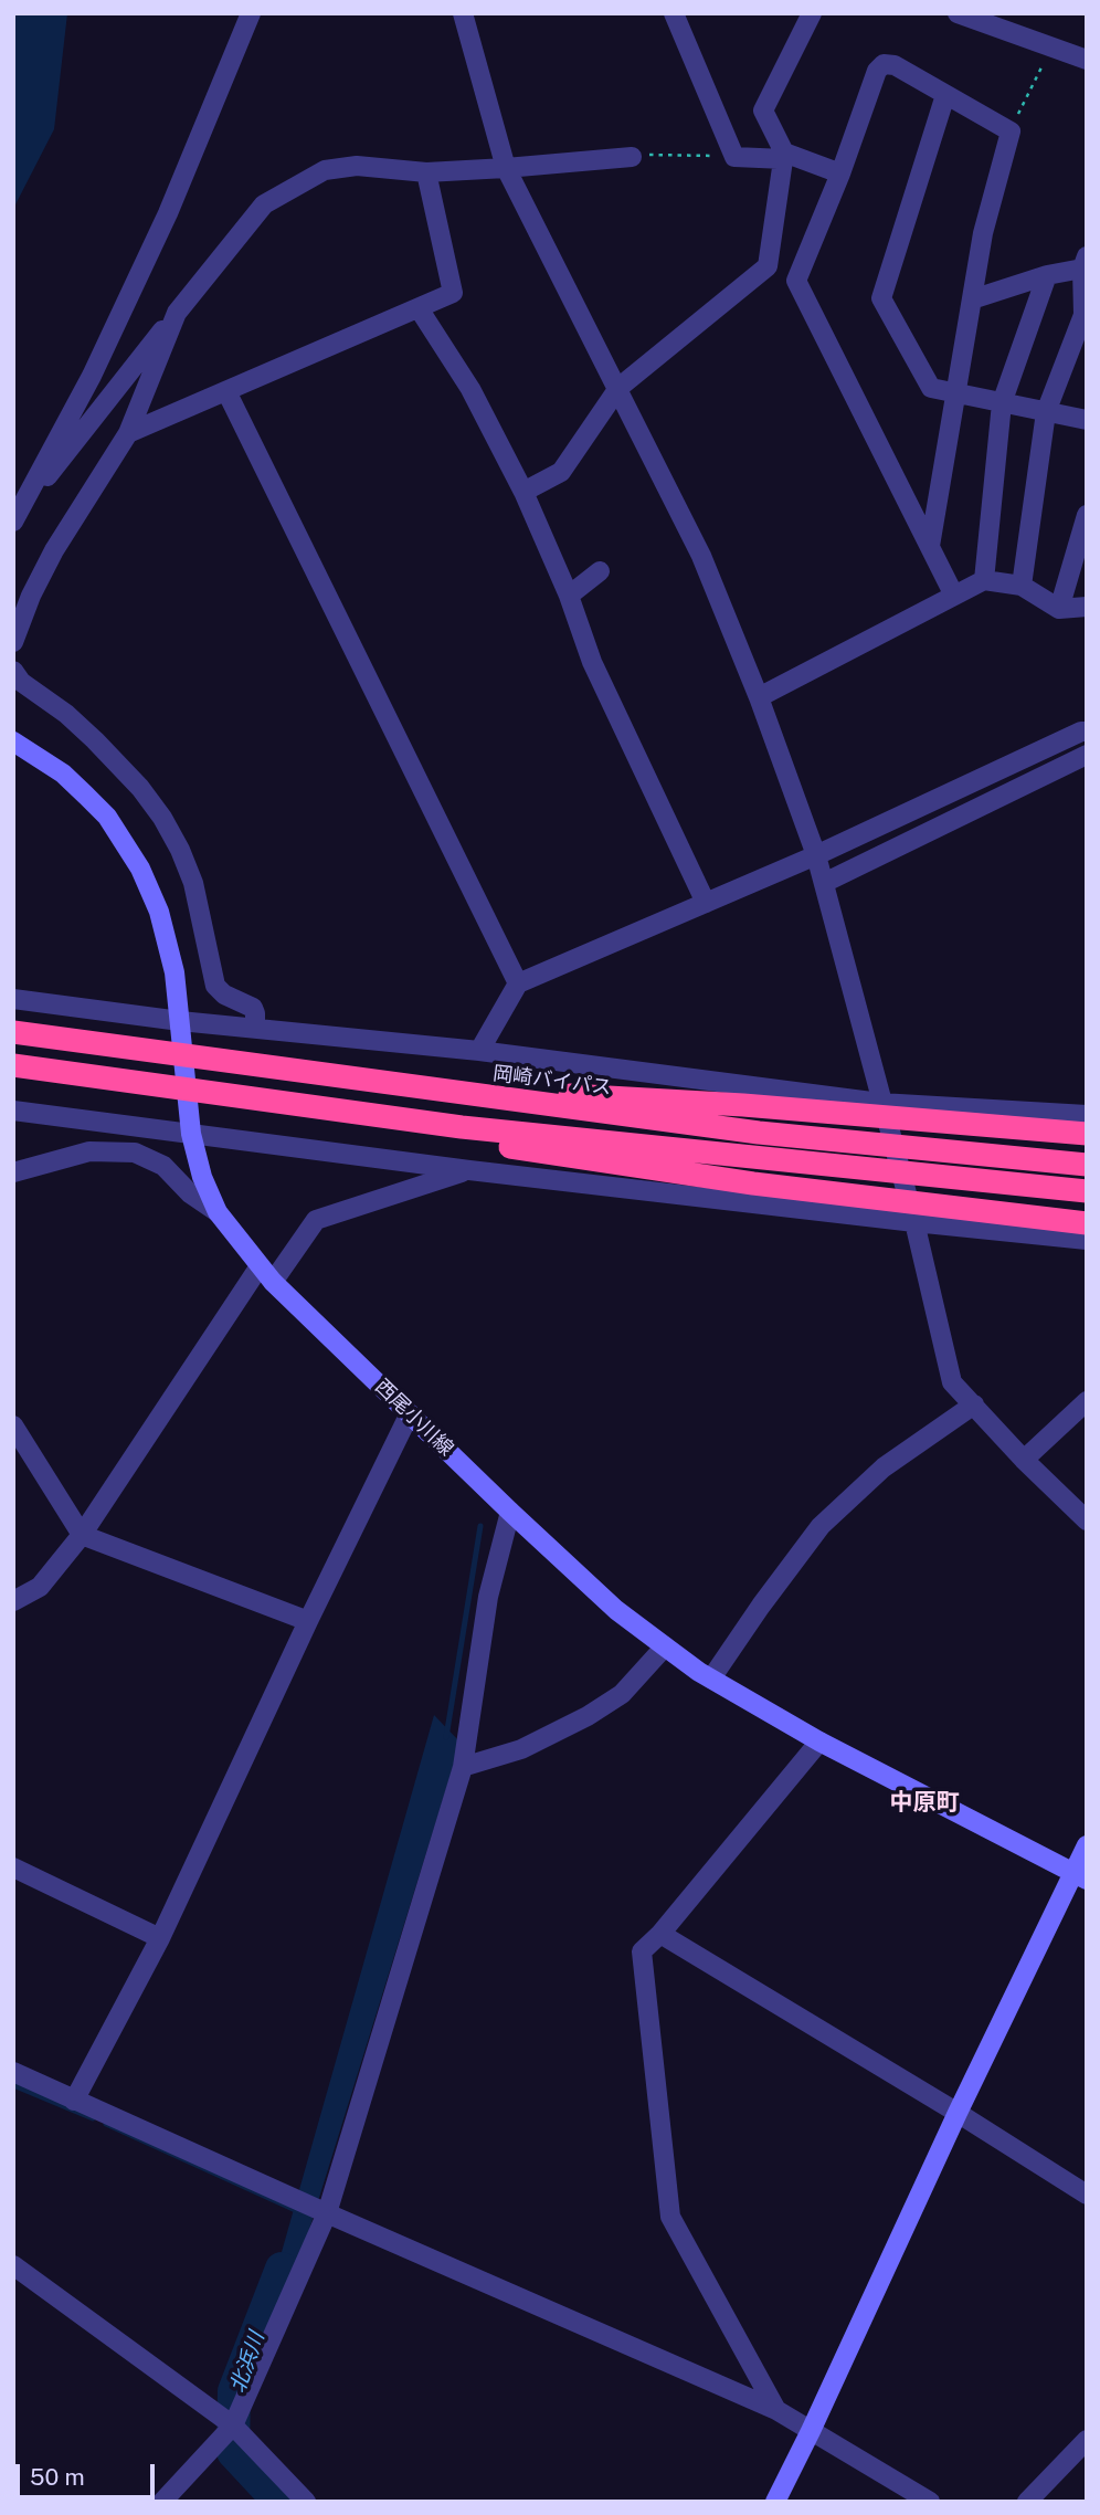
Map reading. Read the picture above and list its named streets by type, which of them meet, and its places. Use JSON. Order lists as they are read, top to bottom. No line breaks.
{"streets":{"highway":["岡崎バイパス"],"main road":["西尾小川線"]},"districts":["中原町"],"water":["北浜川"],"scale_bar":"50 m"}
